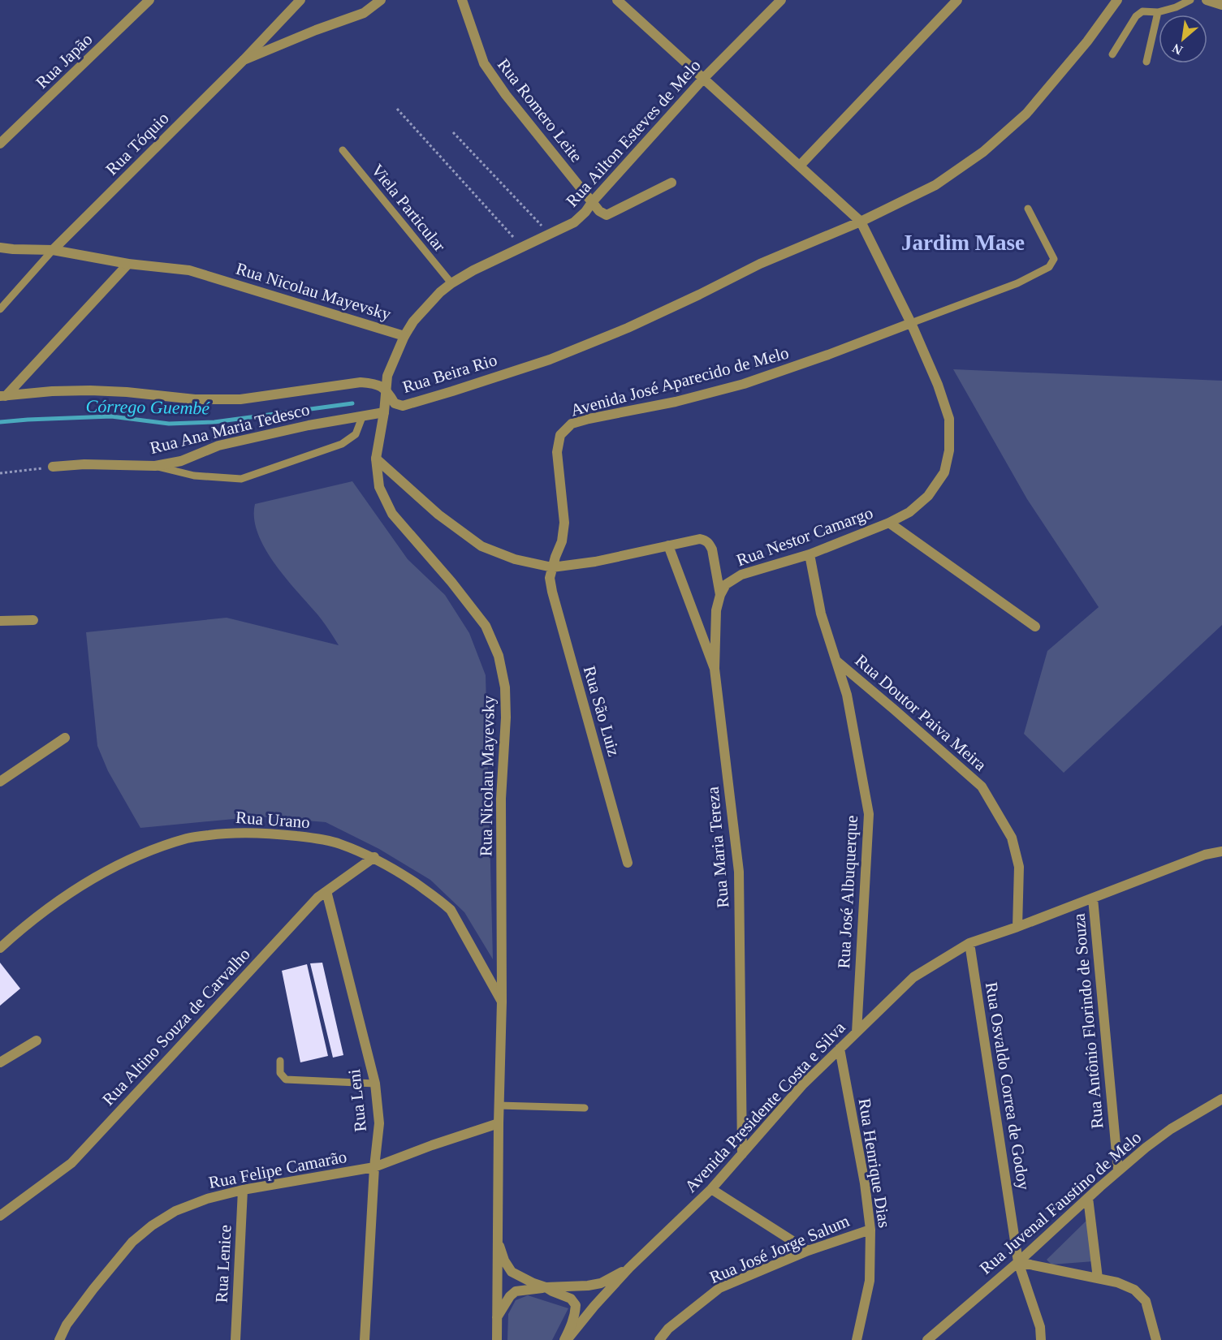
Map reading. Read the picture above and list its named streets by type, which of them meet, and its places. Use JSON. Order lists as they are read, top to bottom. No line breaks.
{"streets":{"street":["Rua Japão","Rua Romero Leite","Rua Ailton Esteves de Melo","Rua Tóquio","Rua Nicolau Mayevsky","Rua Beira Rio","Avenida José Aparecido de Melo","Rua Ana Maria Tedesco","Rua Nestor Camargo","Rua São Luiz","Rua Doutor Paiva Meira","Rua Urano","Rua Maria Tereza","Rua José Albuquerque","Rua Antônio Florindo de Souza","Rua Altino Souza de Carvalho","Rua Osvaldo Correa de Godoy","Rua Leni","Avenida Presidente Costa e Silva","Rua Henrique Dias","Rua Felipe Camarão","Rua Juvenal Faustino de Melo","Rua José Jorge Salum","Rua Lenice"],"lane":["Viela Particular"]},"crossings":[["Rua Romero Leite","Rua Ailton Esteves de Melo"],["Rua Ailton Esteves de Melo","Viela Particular"],["Rua Ailton Esteves de Melo","Rua Nicolau Mayevsky"],["Rua Tóquio","Rua Nicolau Mayevsky"],["Rua Nicolau Mayevsky","Rua Beira Rio"],["Rua Nicolau Mayevsky","Rua Ana Maria Tedesco"],["Rua Nicolau Mayevsky","Rua Urano"],["Rua Nicolau Mayevsky","Avenida Presidente Costa e Silva"],["Rua Nicolau Mayevsky","Rua Felipe Camarão"],["Avenida José Aparecido de Melo","Rua São Luiz"],["Rua Nestor Camargo","Rua José Albuquerque"],["Rua Doutor Paiva Meira","Rua José Albuquerque"],["Rua Doutor Paiva Meira","Avenida Presidente Costa e Silva"],["Rua Urano","Rua Altino Souza de Carvalho"],["Rua Maria Tereza","Avenida Presidente Costa e Silva"],["Rua José Albuquerque","Avenida Presidente Costa e Silva"],["Rua Antônio Florindo de Souza","Avenida Presidente Costa e Silva"],["Rua Antônio Florindo de Souza","Rua Juvenal Faustino de Melo"],["Rua Altino Souza de Carvalho","Rua Leni"],["Rua Osvaldo Correa de Godoy","Avenida Presidente Costa e Silva"],["Rua Osvaldo Correa de Godoy","Rua Juvenal Faustino de Melo"],["Rua Leni","Rua Felipe Camarão"],["Avenida Presidente Costa e Silva","Rua Henrique Dias"],["Rua Henrique Dias","Rua José Jorge Salum"],["Rua Felipe Camarão","Rua Lenice"]],"districts":["Jardim Mase"],"water":["Córrego Guembé"],"north":"bottom left"}
